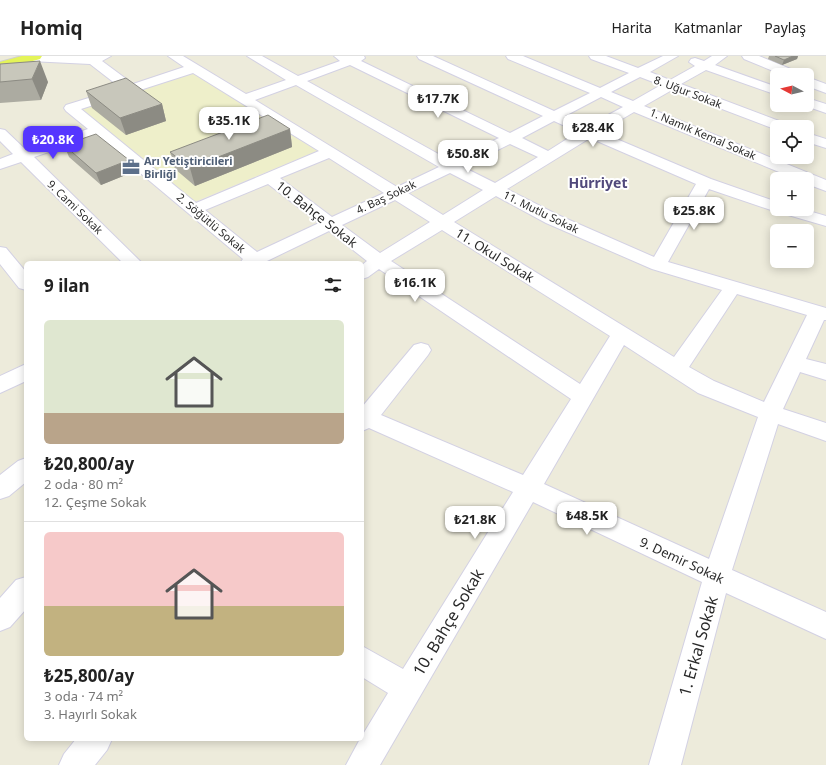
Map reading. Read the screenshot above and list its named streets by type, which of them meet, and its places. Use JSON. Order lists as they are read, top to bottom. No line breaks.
{"streets":{"street":["8. Uğur Sokak","1. Namık Kemal Sokak","4. Baş Sokak","9. Cami Sokak","11. Mutlu Sokak","10. Bahçe Sokak","2. Söğütlü Sokak","11. Okul Sokak","9. Demir Sokak","1. Erkal Sokak"]},"crossings":[["8. Uğur Sokak","4. Baş Sokak"],["1. Namık Kemal Sokak","4. Baş Sokak"],["4. Baş Sokak","11. Mutlu Sokak"],["4. Baş Sokak","10. Bahçe Sokak"],["4. Baş Sokak","11. Okul Sokak"],["11. Mutlu Sokak","1. Erkal Sokak"],["10. Bahçe Sokak","2. Söğütlü Sokak"],["10. Bahçe Sokak","11. Okul Sokak"],["10. Bahçe Sokak","9. Demir Sokak"],["11. Okul Sokak","1. Erkal Sokak"],["9. Demir Sokak","1. Erkal Sokak"]],"districts":["Hürriyet"],"places":{"office":["Arı Yetiştiricileri Birliği"]},"north":"left","page":{"header":"Homiq","nav":["Harita","Katmanlar","Paylaş"],"map_buttons":["+","−"],"price":["₺17.7K","₺35.1K","₺28.4K","₺20.8K","₺50.8K","₺25.8K","₺16.1K","₺48.5K","₺21.8K"],"heading":"9 ilan","list":[{"name":"₺20,800/ay","note":"2 oda · 80 m² · 12. Çeşme Sokak"},{"name":"₺25,800/ay","note":"3 oda · 74 m² · 3. Hayırlı Sokak"}]}}
